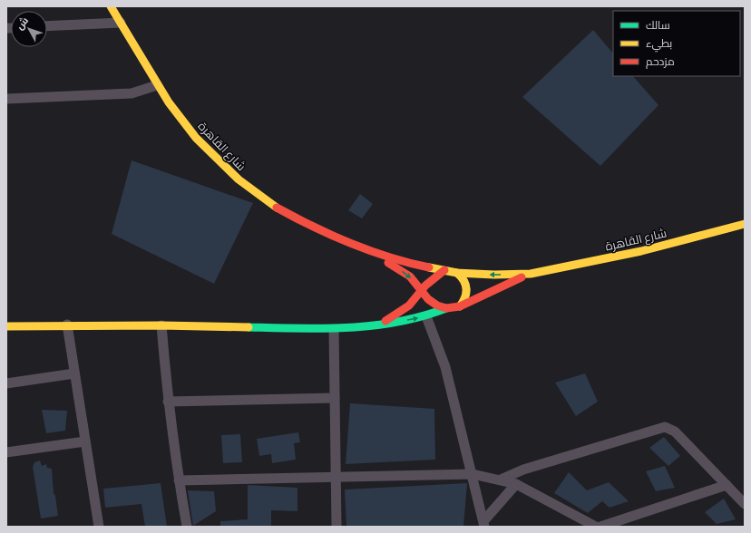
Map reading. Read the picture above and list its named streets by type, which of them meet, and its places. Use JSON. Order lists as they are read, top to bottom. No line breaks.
{"streets":{"main road":["شارع القاهرة"]},"legend":["سالك","بطيء","مزدحم"],"north":"top left"}
